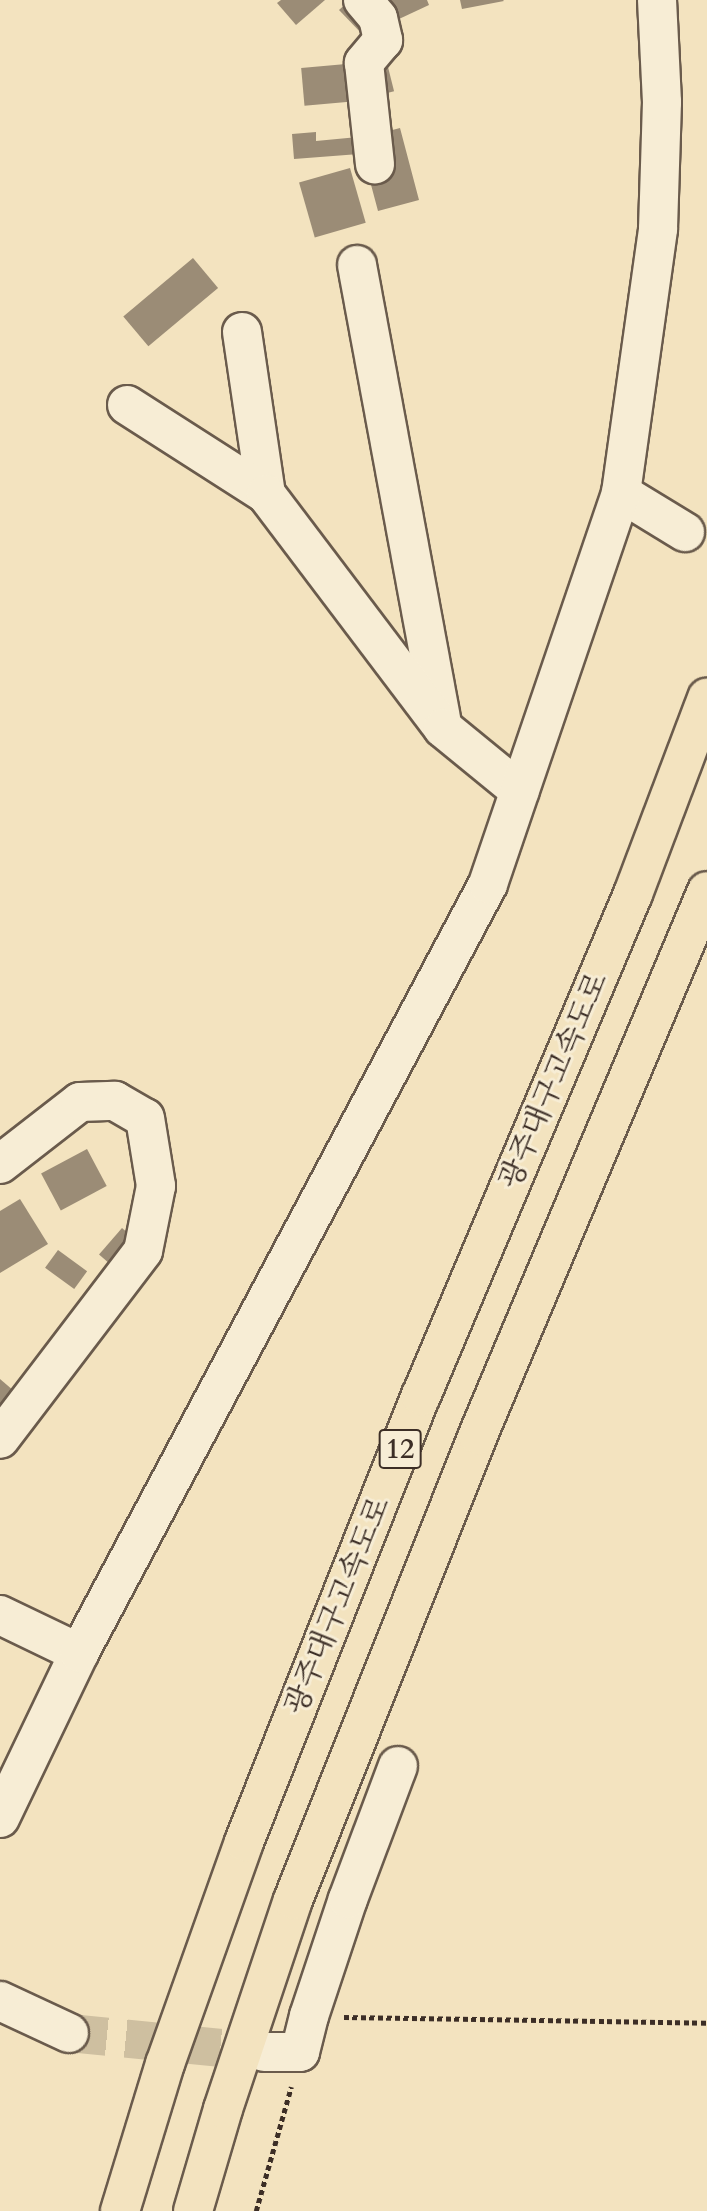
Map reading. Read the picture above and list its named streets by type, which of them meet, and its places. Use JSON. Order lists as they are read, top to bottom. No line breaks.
{"streets":{"highway":["광주대구고속도로","12"]}}
